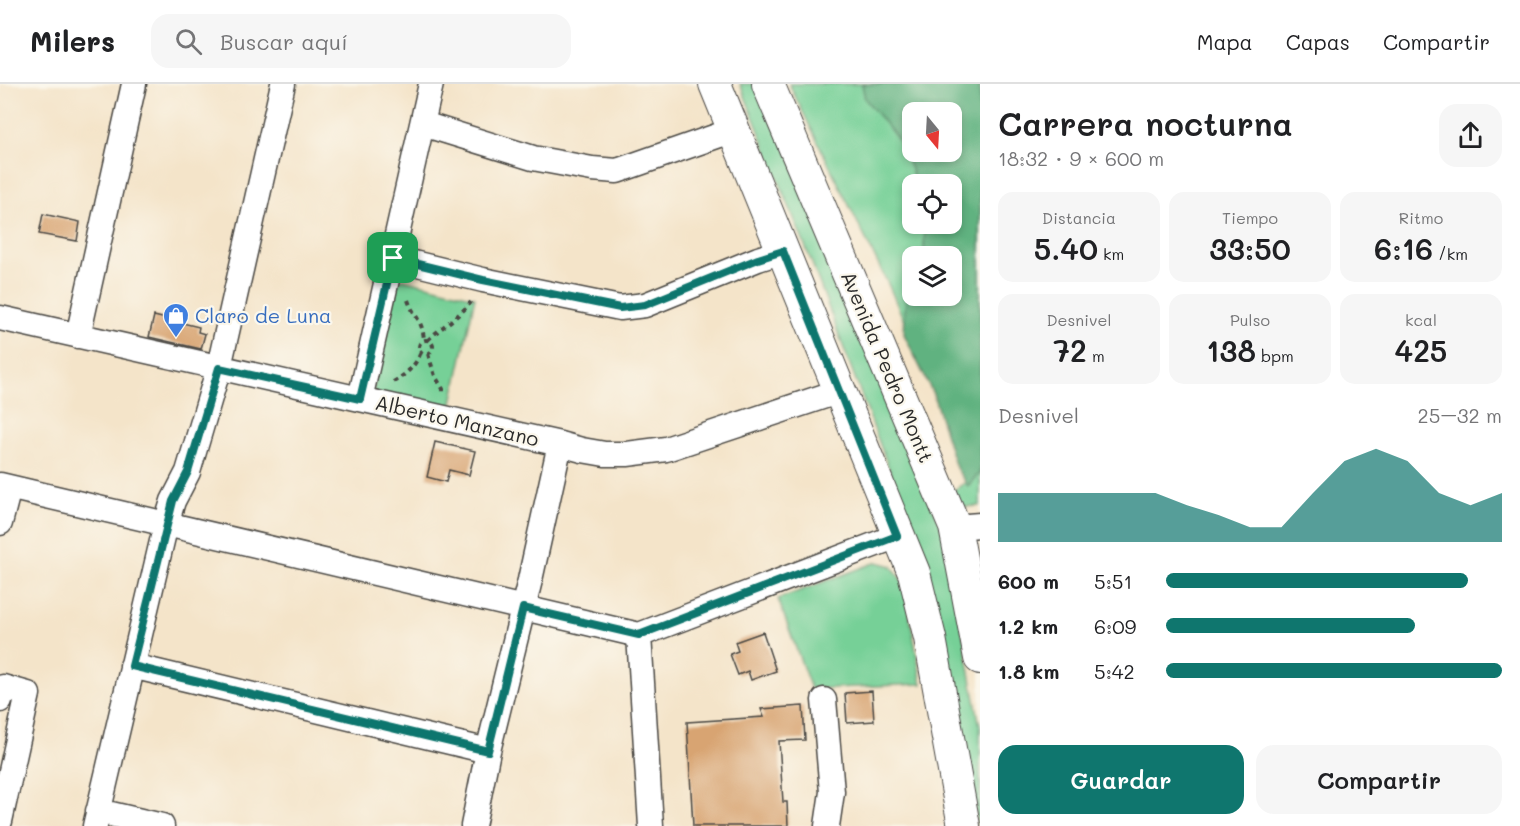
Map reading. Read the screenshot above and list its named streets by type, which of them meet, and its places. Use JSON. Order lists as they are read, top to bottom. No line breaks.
{"streets":{"main road":["Avenida Pedro Montt"],"street":["Alberto Manzano"]},"places":{"shop":["Claro de Luna"]},"north":"bottom","page":{"header":"Milers","search":"Buscar aquí","nav":["Mapa","Capas","Compartir"],"heading":["Carrera nocturna","18:32 · 9 × 600 m"],"stats":[["Distancia","5.40 km"],["Tiempo","33:50"],["Ritmo","6:16 /km"],["Desnivel","72 m"],["Pulso","138 bpm"],["kcal","425"]],"chart":["Desnivel","25–32 m"],"list":[{"name":"600 m","note":"5:51"},{"name":"1.2 km","note":"6:09"},{"name":"1.8 km","note":"5:42"}],"buttons":["Guardar","Compartir"]}}
